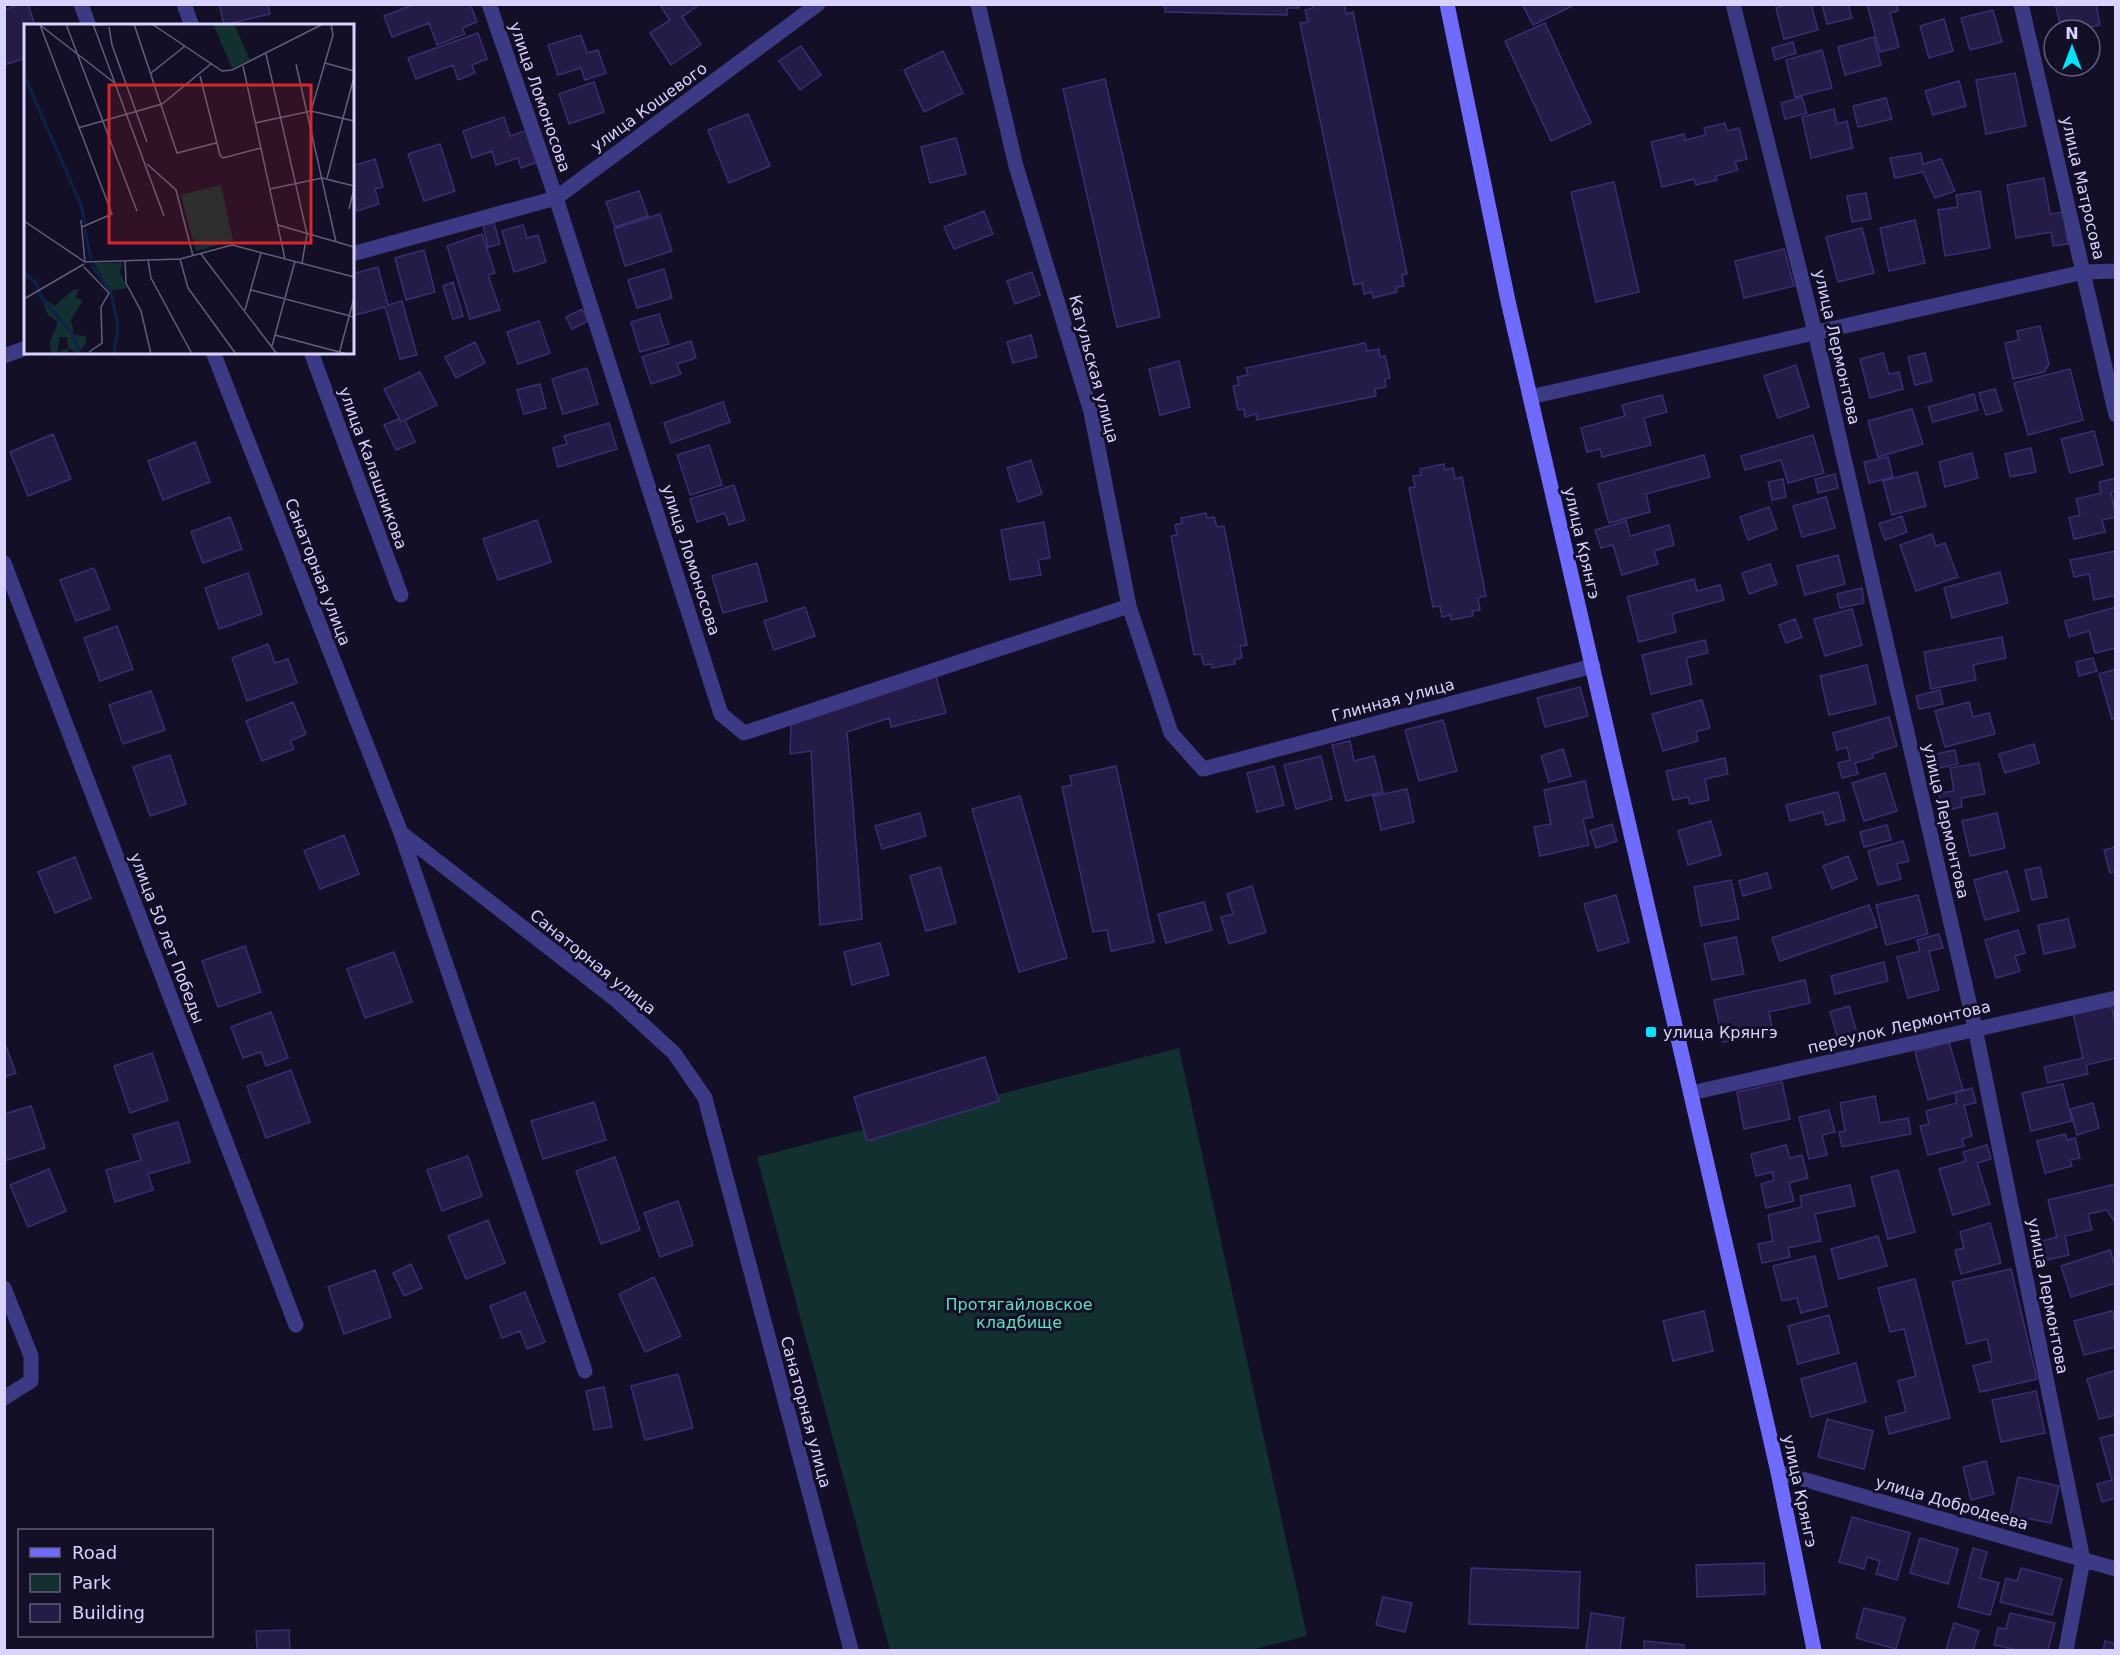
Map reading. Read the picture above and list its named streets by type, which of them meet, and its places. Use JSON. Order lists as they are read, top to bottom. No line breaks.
{"streets":{"street":["улица Ломоносова","улица Кошевого","улица Матросова","улица Лермонтова","Кагульская улица","улица Калашникова","улица Крянгэ","Санаторная улица","Глинная улица","улица 50 лет Победы","переулок Лермонтова","улица Добродеева"]},"crossings":[["улица Ломоносова","улица Кошевого"],["улица Ломоносова","Кагульская улица"],["улица Лермонтова","переулок Лермонтова"],["улица Лермонтова","улица Добродеева"],["Кагульская улица","Глинная улица"],["улица Крянгэ","Глинная улица"],["улица Крянгэ","переулок Лермонтова"],["улица Крянгэ","улица Добродеева"]],"parks":["Протягайловское кладбище"],"places":{"transit":["улица Крянгэ"]},"legend":["Road","Park","Building"],"north":"top"}
